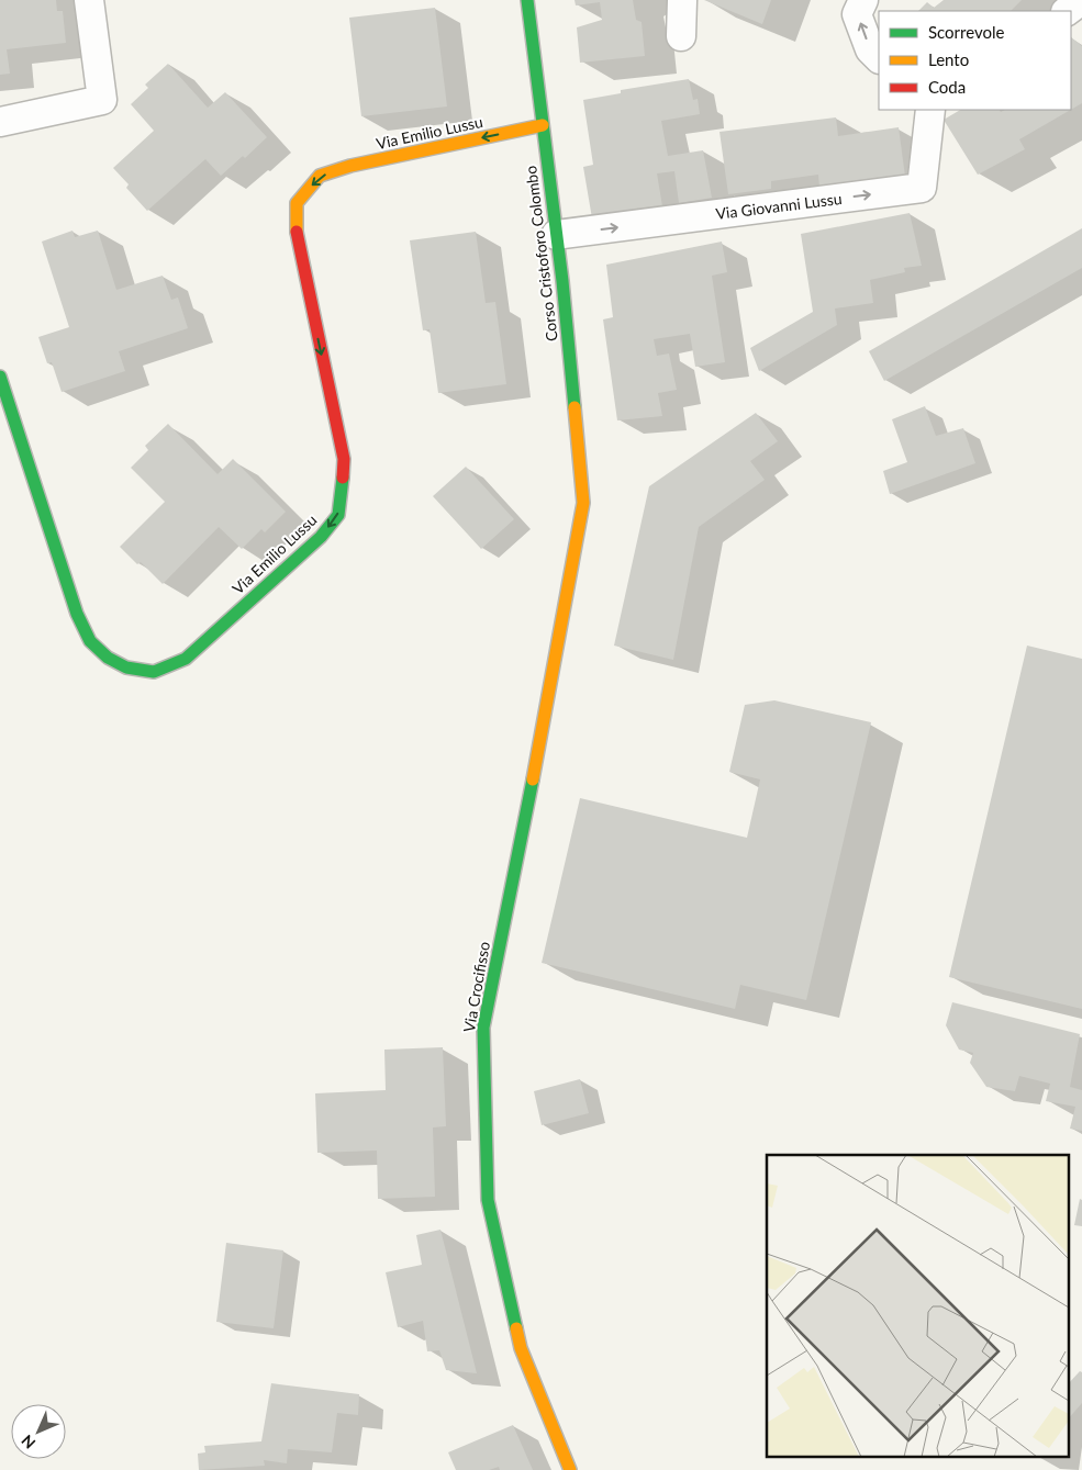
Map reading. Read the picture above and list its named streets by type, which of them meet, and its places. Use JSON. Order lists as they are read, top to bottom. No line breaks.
{"streets":{"street":["Via Emilio Lussu","Via Giovanni Lussu","Corso Cristoforo Colombo","Via Crocifisso"]},"crossings":[["Via Emilio Lussu","Corso Cristoforo Colombo"],["Via Giovanni Lussu","Corso Cristoforo Colombo"],["Corso Cristoforo Colombo","Via Crocifisso"]],"one_way":["Via Giovanni Lussu"],"legend":["Scorrevole","Lento","Coda"],"north":"bottom left"}
